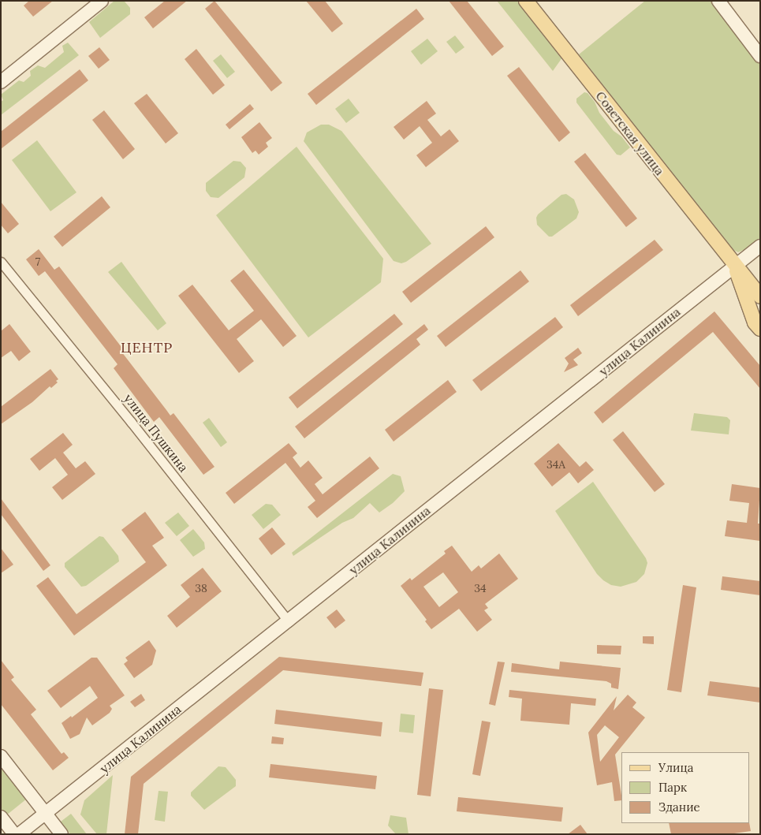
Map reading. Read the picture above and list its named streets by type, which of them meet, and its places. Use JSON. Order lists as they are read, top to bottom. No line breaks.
{"streets":{"main road":["Советская улица","улица Калинина"],"street":["улица Пушкина"]},"crossings":[["Советская улица","улица Калинина"],["улица Калинина","улица Пушкина"]],"districts":["ЦЕНТР"],"house_numbers":["7","34А","38","34"],"legend":["Улица","Парк","Здание"]}
